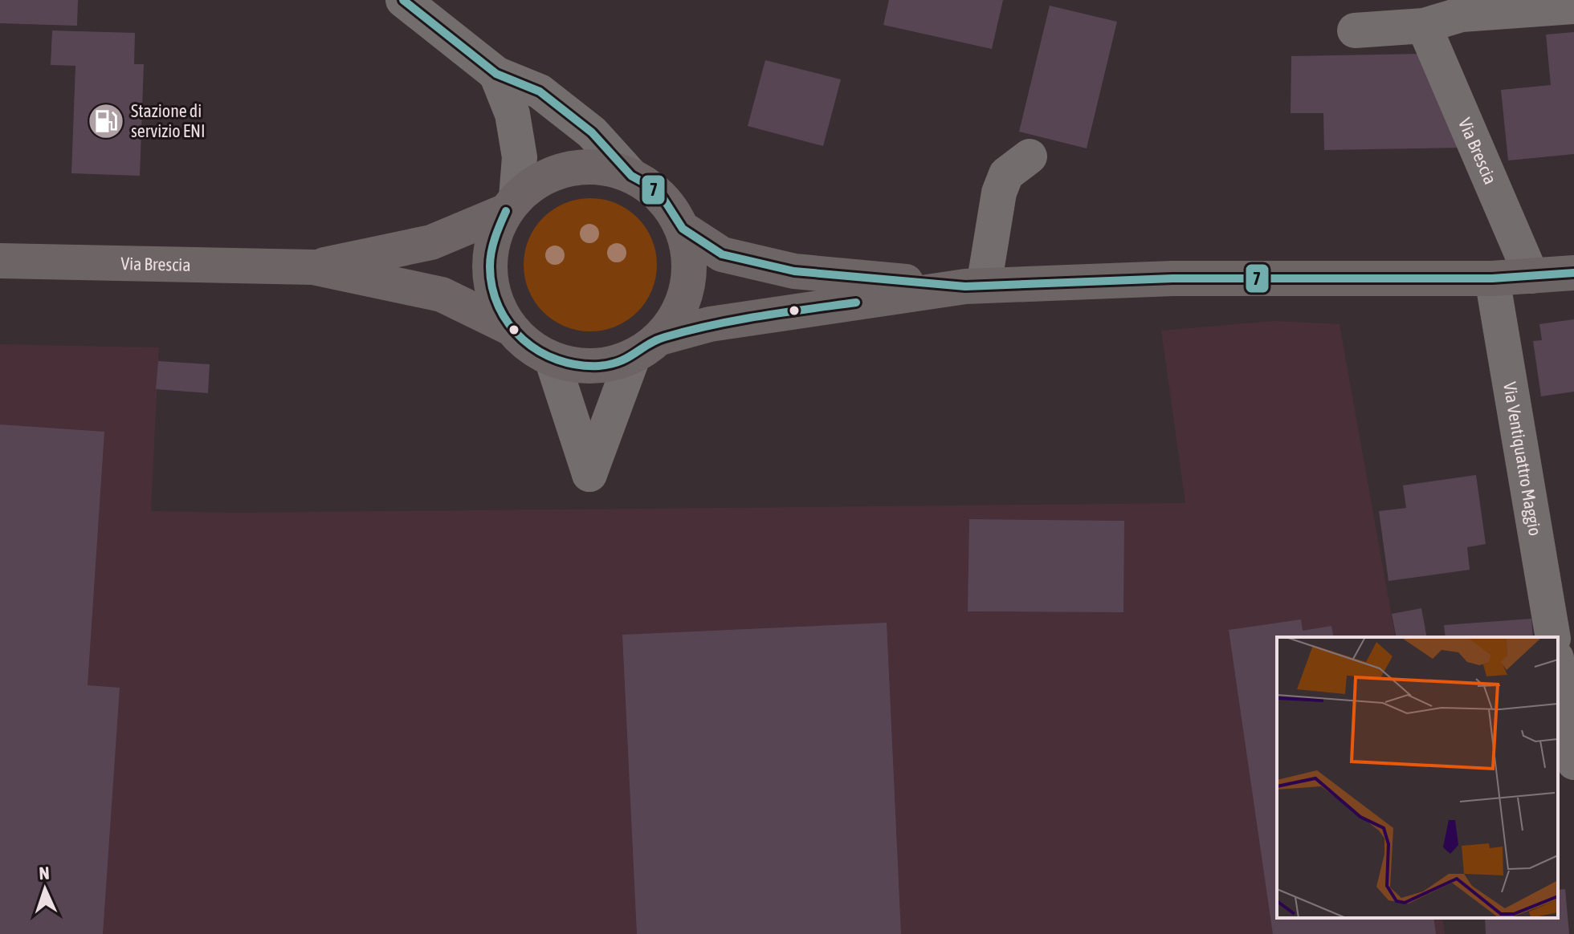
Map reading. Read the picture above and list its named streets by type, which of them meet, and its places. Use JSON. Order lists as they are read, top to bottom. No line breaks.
{"streets":{"main road":["Via Brescia"],"street":["Via Ventiquattro Maggio"]},"crossings":[["Via Brescia","Via Ventiquattro Maggio"]],"places":{"fuel station":["Stazione di servizio ENI"]},"lines":["transit line 7"],"north":"top"}
